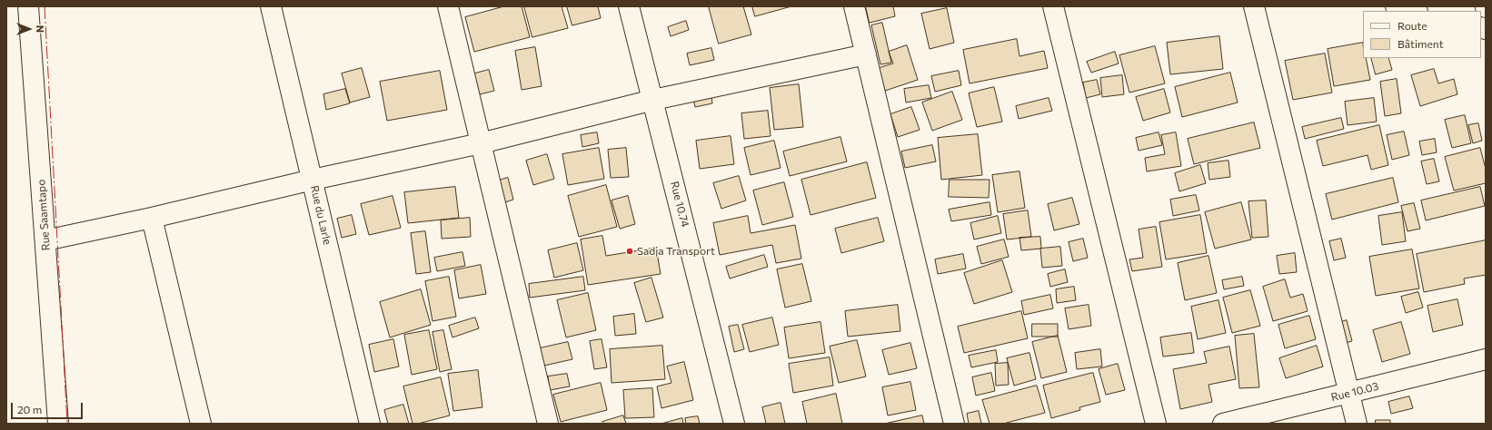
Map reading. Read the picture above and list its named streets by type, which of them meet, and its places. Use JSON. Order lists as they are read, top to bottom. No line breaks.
{"streets":{"street":["Rue 10.74","Rue Saamtapo","Rue du Larle","Rue 10.03"]},"places":["Sadja Transport"],"legend":["Route","Bâtiment"],"scale_bar":"20 m","north":"right"}
